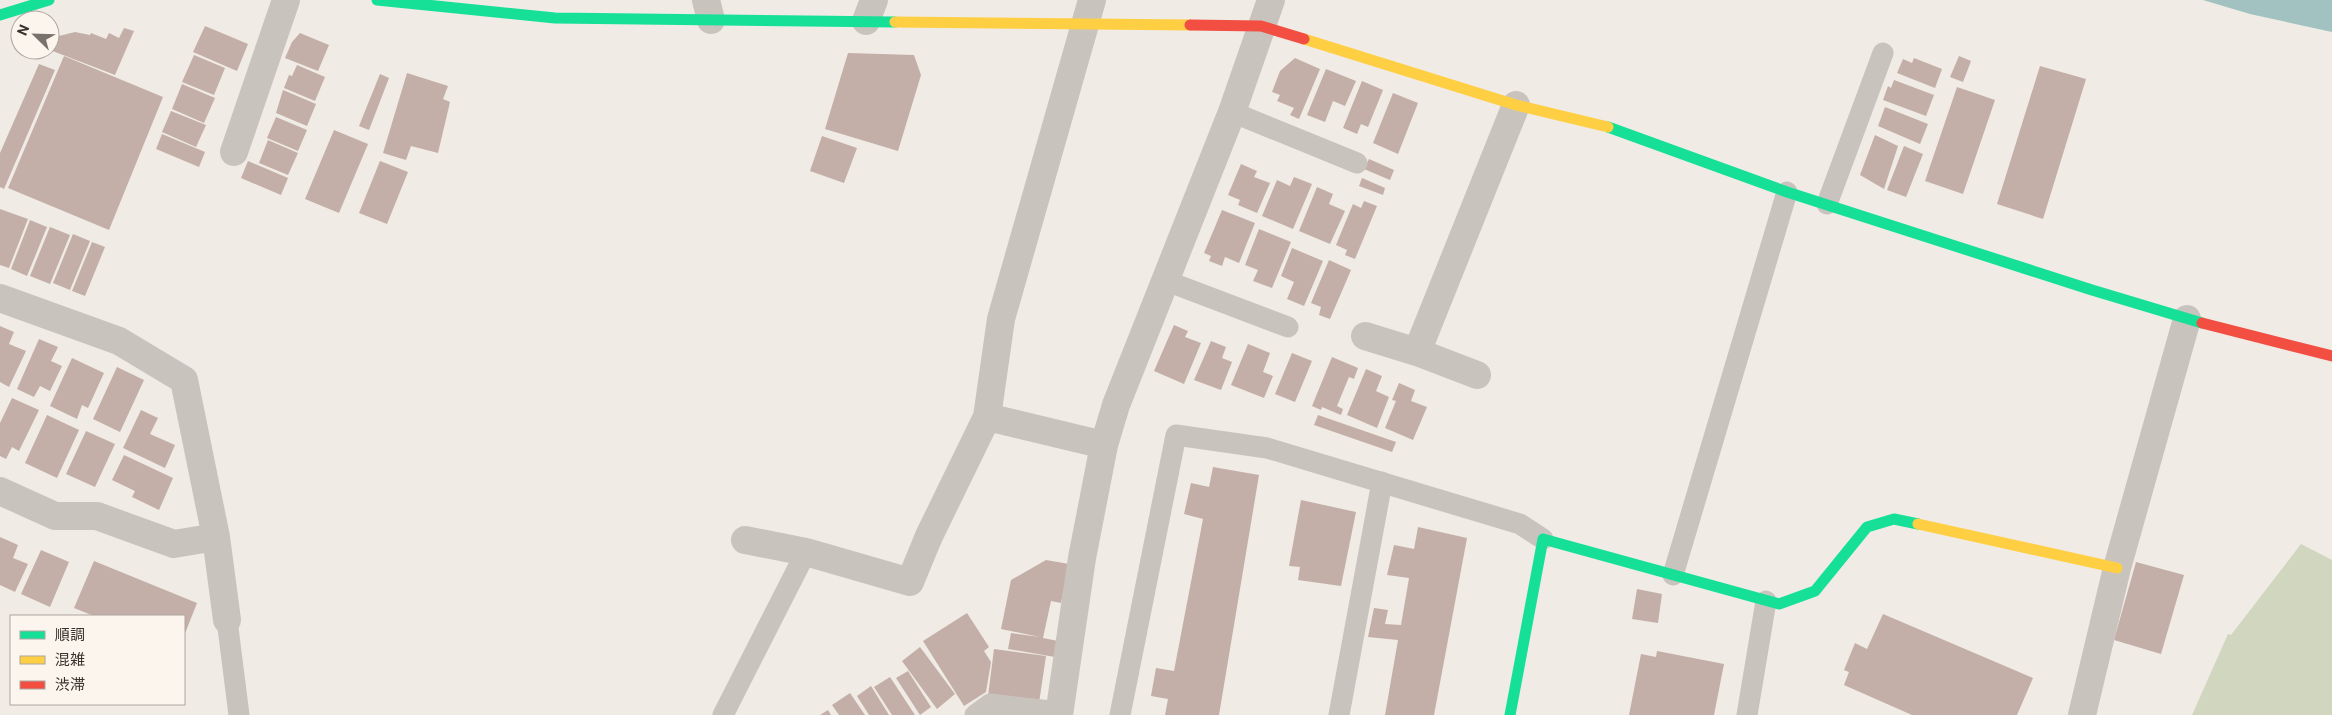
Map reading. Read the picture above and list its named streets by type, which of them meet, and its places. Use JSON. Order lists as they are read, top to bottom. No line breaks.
{"legend":["順調","混雑","渋滞"],"north":"top left"}
